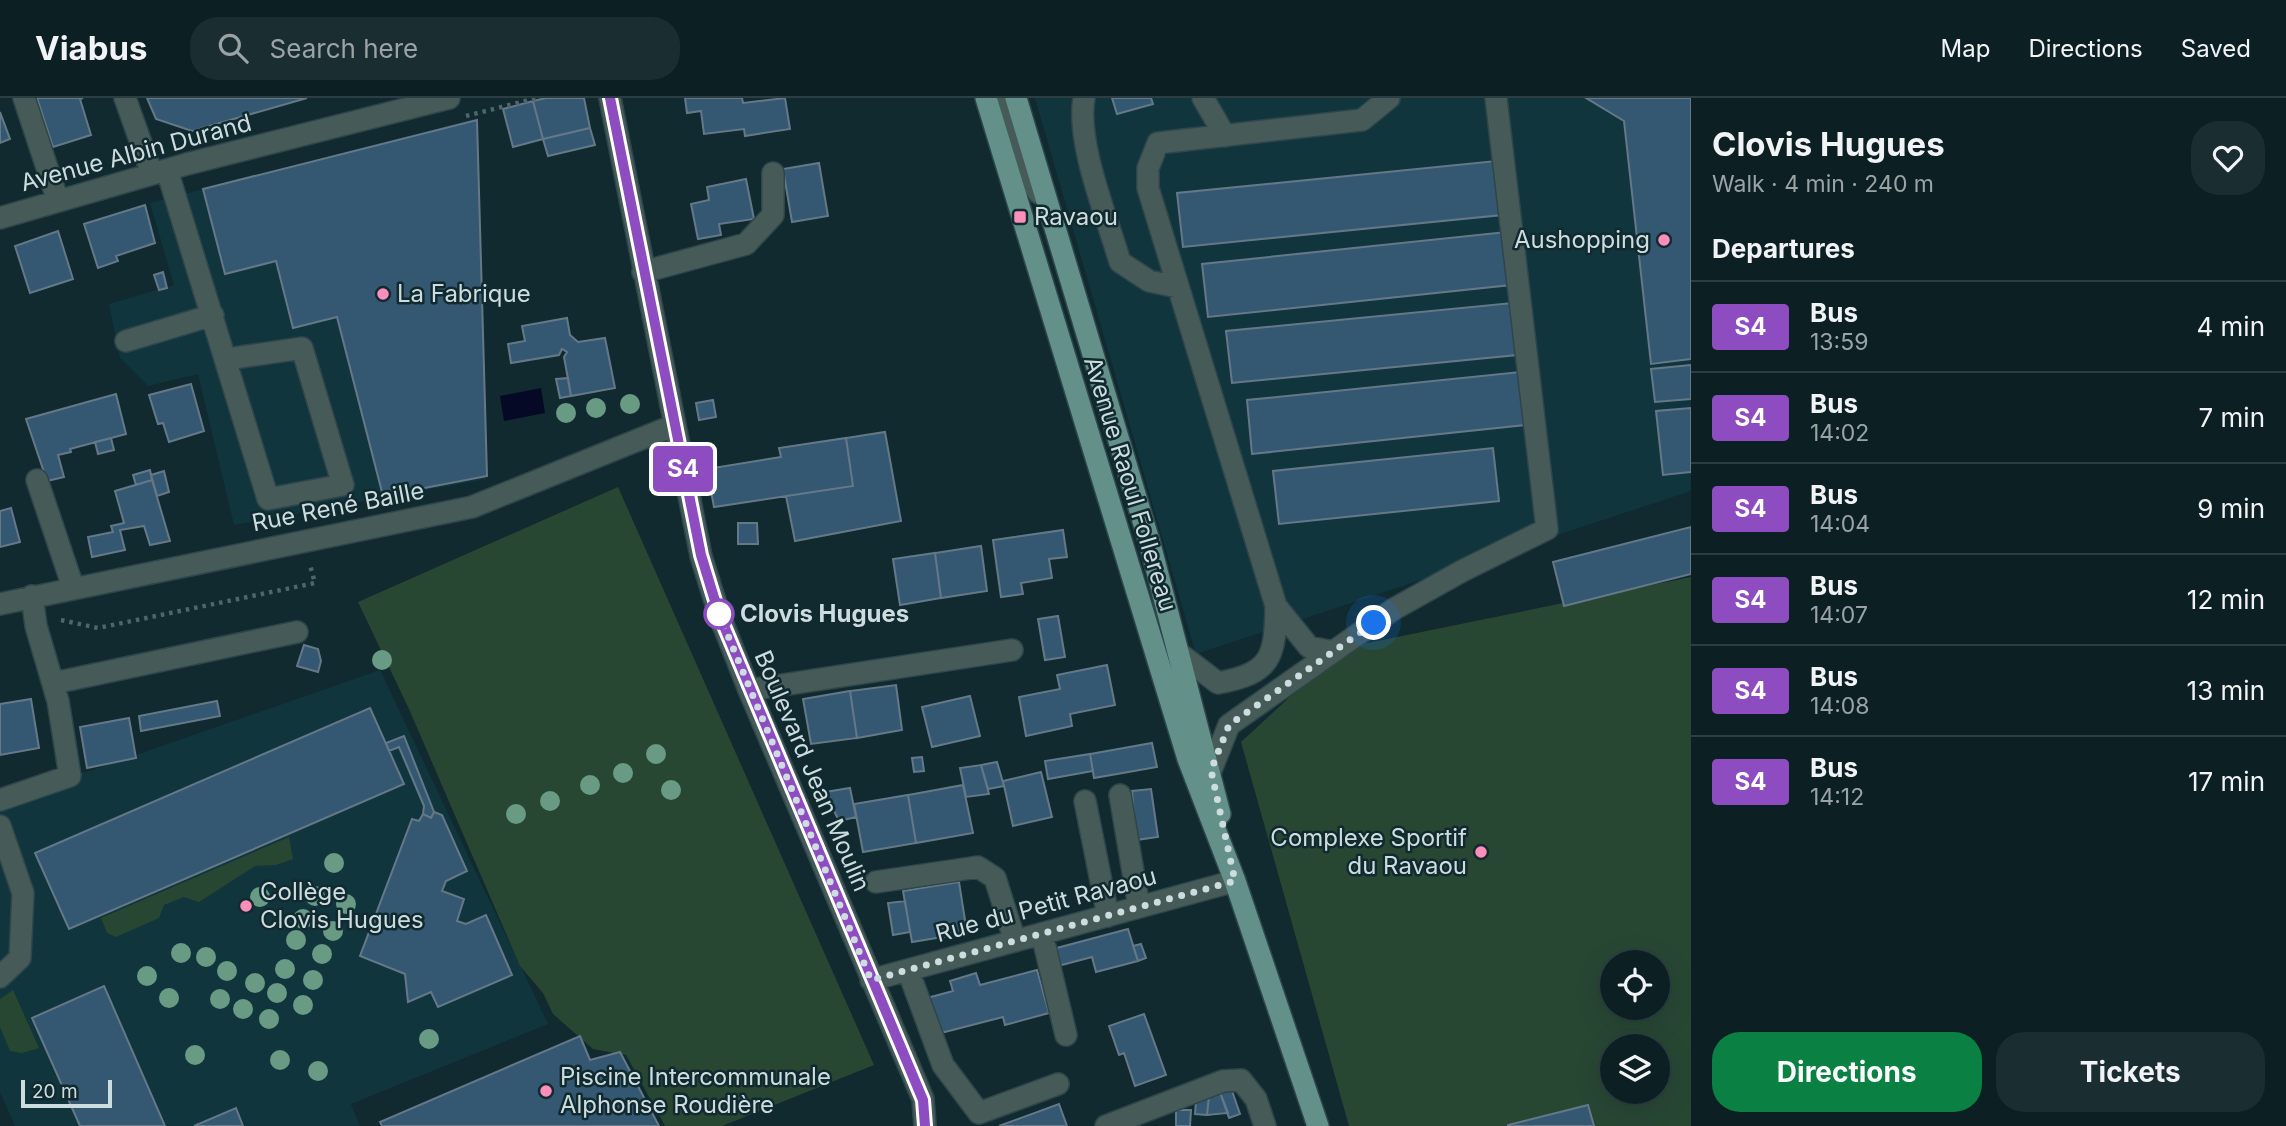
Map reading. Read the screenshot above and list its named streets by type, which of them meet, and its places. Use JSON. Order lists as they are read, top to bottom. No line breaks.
{"streets":{"main road":["Avenue Raoul Follereau"],"street":["Avenue Albin Durand","Rue René Baille","Boulevard Jean Moulin","Rue du Petit Ravaou"]},"crossings":[["Avenue Raoul Follereau","Rue du Petit Ravaou"],["Rue René Baille","Boulevard Jean Moulin"],["Boulevard Jean Moulin","Rue du Petit Ravaou"]],"places":{"transit":["Ravaou"],"other":["Aushopping","La Fabrique","Clovis Hugues","Complexe Sportif du Ravaou","Collège Clovis Hugues","Piscine Intercommunale Alphonse Roudière"]},"lines":["bus line S4"],"scale_bar":"20 m","page":{"header":"Viabus","search":"Search here","nav":["Map","Directions","Saved"],"on_map":"S4","heading":[["Clovis Hugues","Walk · 4 min · 240 m"],"Departures"],"list":[{"mark":"S4","name":"Bus","note":"13:59","value":"4 min"},{"mark":"S4","name":"Bus","note":"14:02","value":"7 min"},{"mark":"S4","name":"Bus","note":"14:04","value":"9 min"},{"mark":"S4","name":"Bus","note":"14:07","value":"12 min"},{"mark":"S4","name":"Bus","note":"14:08","value":"13 min"},{"mark":"S4","name":"Bus","note":"14:12","value":"17 min"}],"buttons":["Directions","Tickets"],"scale":"20 m"}}
